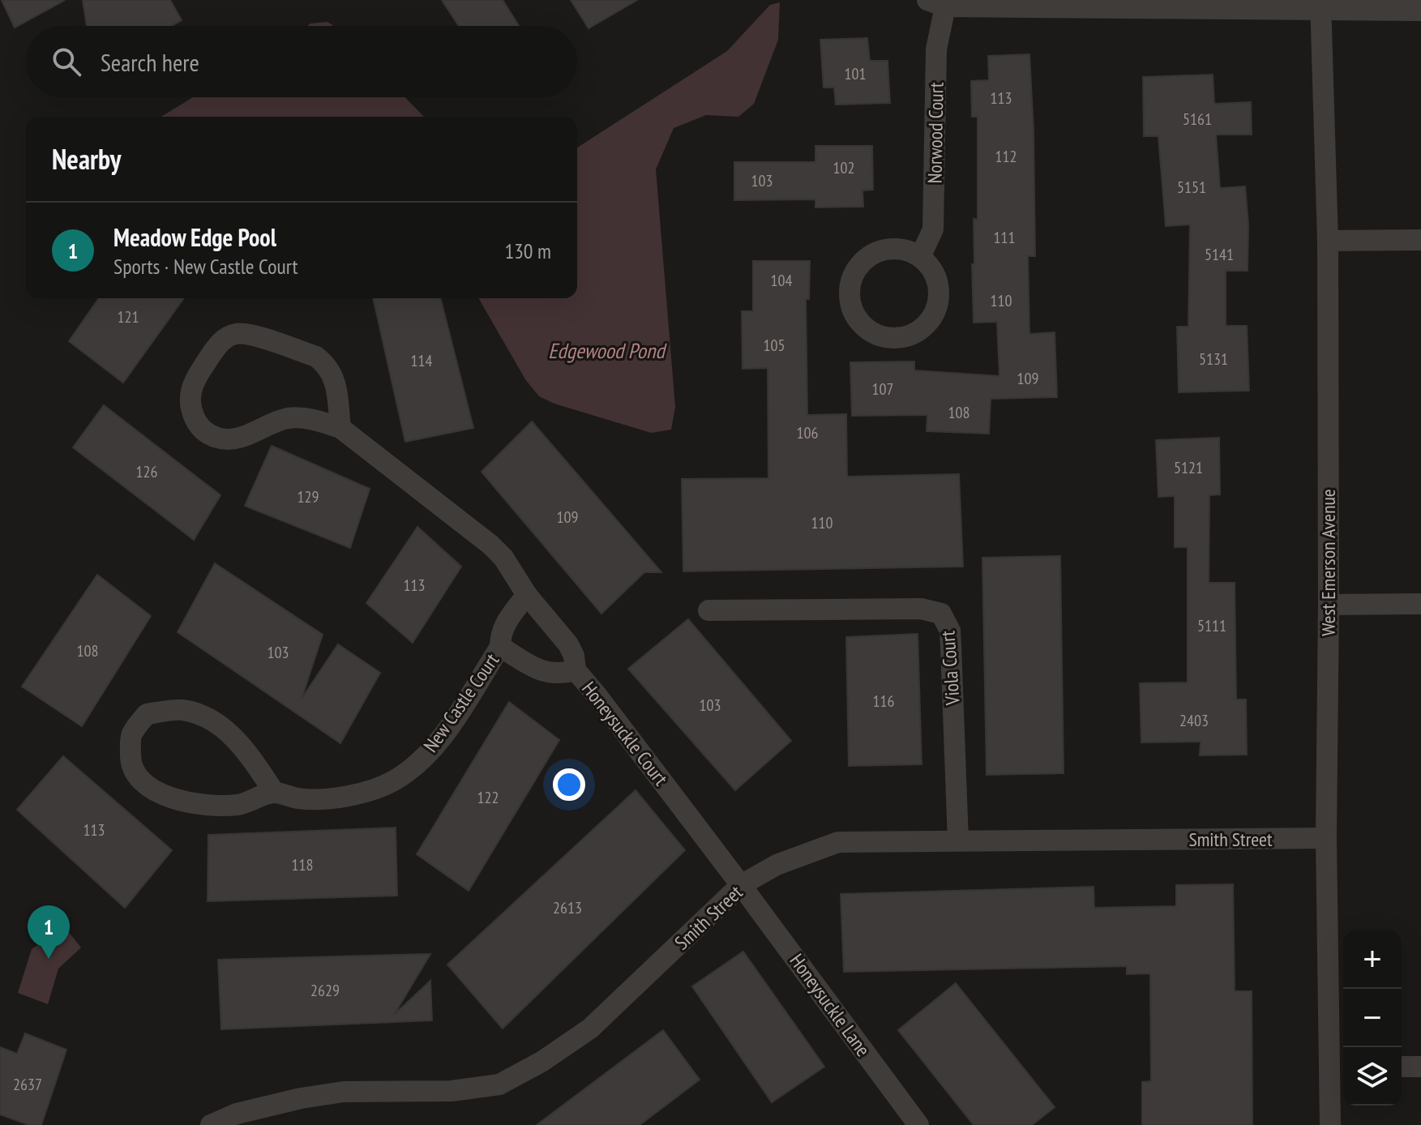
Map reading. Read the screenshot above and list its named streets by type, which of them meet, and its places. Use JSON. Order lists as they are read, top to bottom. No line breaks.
{"streets":{"street":["Norwood Court","West Emerson Avenue","Viola Court","New Castle Court","Honeysuckle Court","Smith Street","Honeysuckle Lane"]},"crossings":[["West Emerson Avenue","Smith Street"],["Viola Court","Smith Street"],["New Castle Court","Honeysuckle Court"],["Honeysuckle Court","Smith Street"],["Honeysuckle Court","Honeysuckle Lane"],["Smith Street","Honeysuckle Lane"]],"water":["Edgewood Pond"],"house_numbers":["101","113","5161","112","102","103","5151","111","5141","104","110","121","105","5131","114","109","107","108","106","5121","126","129","109","110","113","5111","108","103","116","103","2403","122","113","118","2613","2629","2637"],"page":{"search":"Search here","heading":"Nearby","list":[{"mark":"1","name":"Meadow Edge Pool","note":"Sports · New Castle Court","value":"130 m"}],"pins":"1","map_buttons":["+","−"]}}
